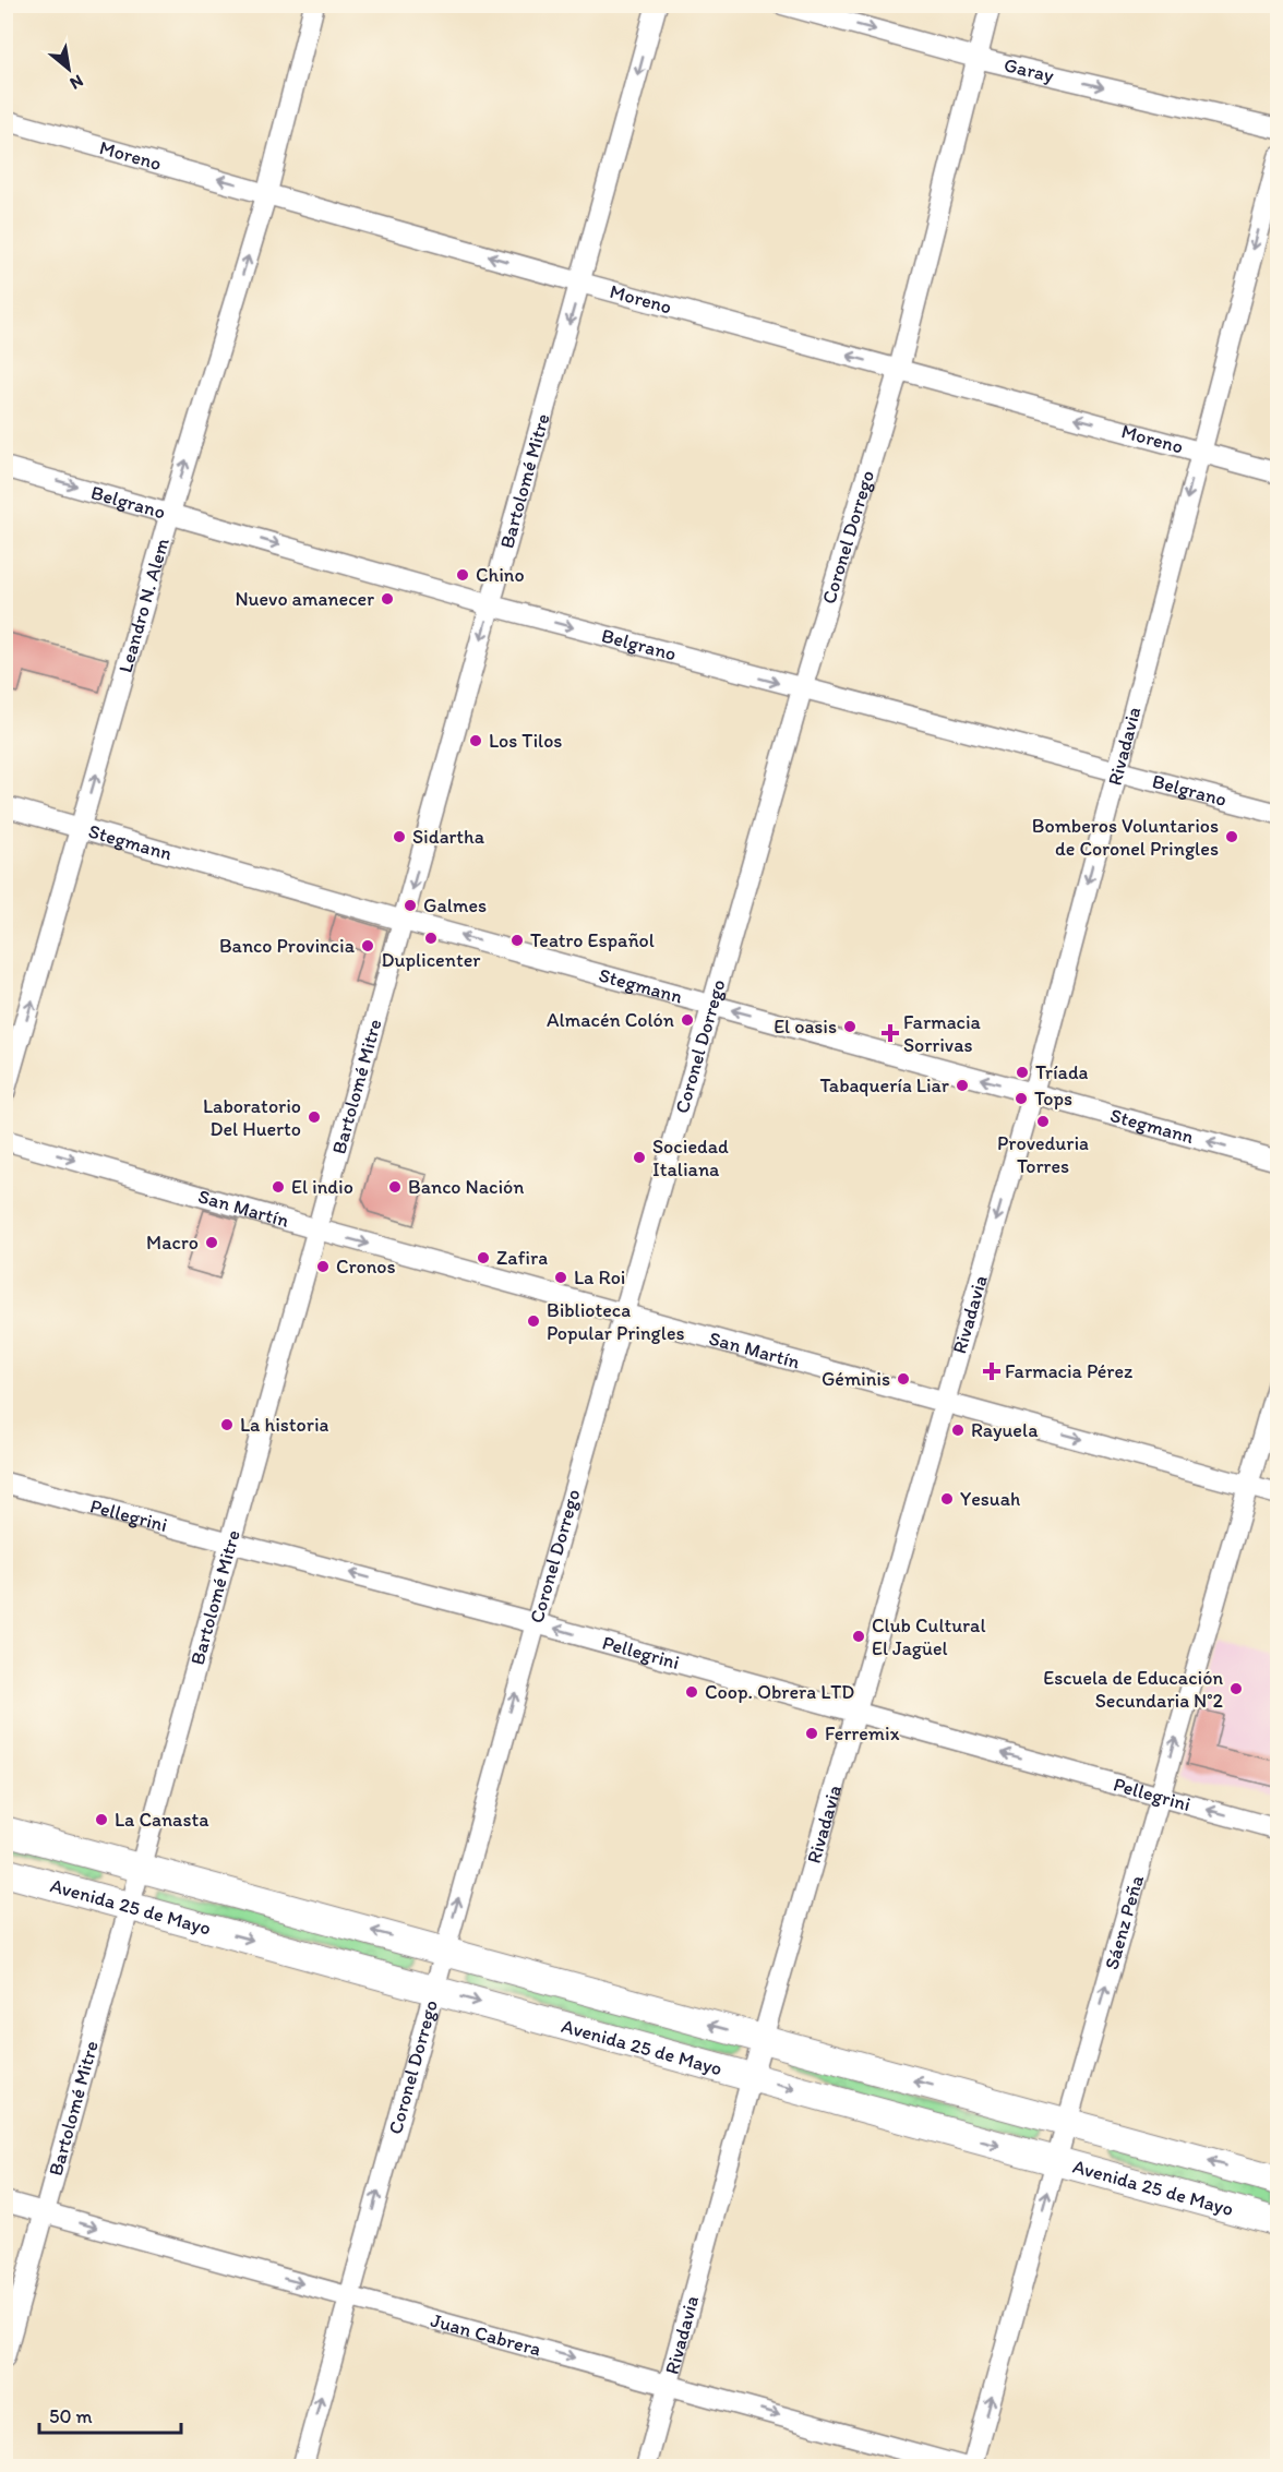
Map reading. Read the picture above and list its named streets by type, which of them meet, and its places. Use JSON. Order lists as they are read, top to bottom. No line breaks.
{"streets":{"main road":["Avenida 25 de Mayo"],"street":["Garay","Moreno","Bartolomé Mitre","Belgrano","Coronel Dorrego","Leandro N. Alem","Rivadavia","Stegmann","San Martín","Pellegrini","Sáenz Peña","Juan Cabrera"]},"crossings":[["Garay","Coronel Dorrego"],["Moreno","Bartolomé Mitre"],["Moreno","Coronel Dorrego"],["Moreno","Leandro N. Alem"],["Moreno","Rivadavia"],["Bartolomé Mitre","Belgrano"],["Bartolomé Mitre","Stegmann"],["Bartolomé Mitre","San Martín"],["Bartolomé Mitre","Pellegrini"],["Bartolomé Mitre","Avenida 25 de Mayo"],["Bartolomé Mitre","Juan Cabrera"],["Belgrano","Coronel Dorrego"],["Belgrano","Leandro N. Alem"],["Belgrano","Rivadavia"],["Coronel Dorrego","Stegmann"],["Coronel Dorrego","San Martín"],["Coronel Dorrego","Pellegrini"],["Coronel Dorrego","Avenida 25 de Mayo"],["Coronel Dorrego","Juan Cabrera"],["Leandro N. Alem","Stegmann"],["Rivadavia","Stegmann"],["Rivadavia","San Martín"],["Rivadavia","Pellegrini"],["Rivadavia","Avenida 25 de Mayo"],["Rivadavia","Juan Cabrera"],["San Martín","Sáenz Peña"],["Pellegrini","Sáenz Peña"],["Avenida 25 de Mayo","Sáenz Peña"]],"one_way":["Garay","Moreno","Bartolomé Mitre","Belgrano","Leandro N. Alem","Rivadavia","Stegmann","San Martín","Pellegrini","Sáenz Peña","Juan Cabrera"],"places":{"other":["Chino","Nuevo amanecer","Los Tilos","Sidartha","Bomberos Voluntarios de Coronel Pringles","Galmes","Duplicenter","Teatro Español","Banco Provincia","Almacén Colón","El oasis","Tríada","Tabaquería Liar","Tops","Laboratorio Del Huerto","Proveduria Torres","Sociedad Italiana","El indio","Banco Nación","Macro","Zafira","Cronos","La Roi","Biblioteca Popular Pringles","Géminis","La historia","Rayuela","Yesuah","Club Cultural El Jagüel","Escuela de Educación Secundaria N°2","Coop. Obrera LTD","Ferremix","La Canasta"],"health":["Farmacia Sorrivas","Farmacia Pérez"]},"scale_bar":"50 m","north":"bottom right"}
